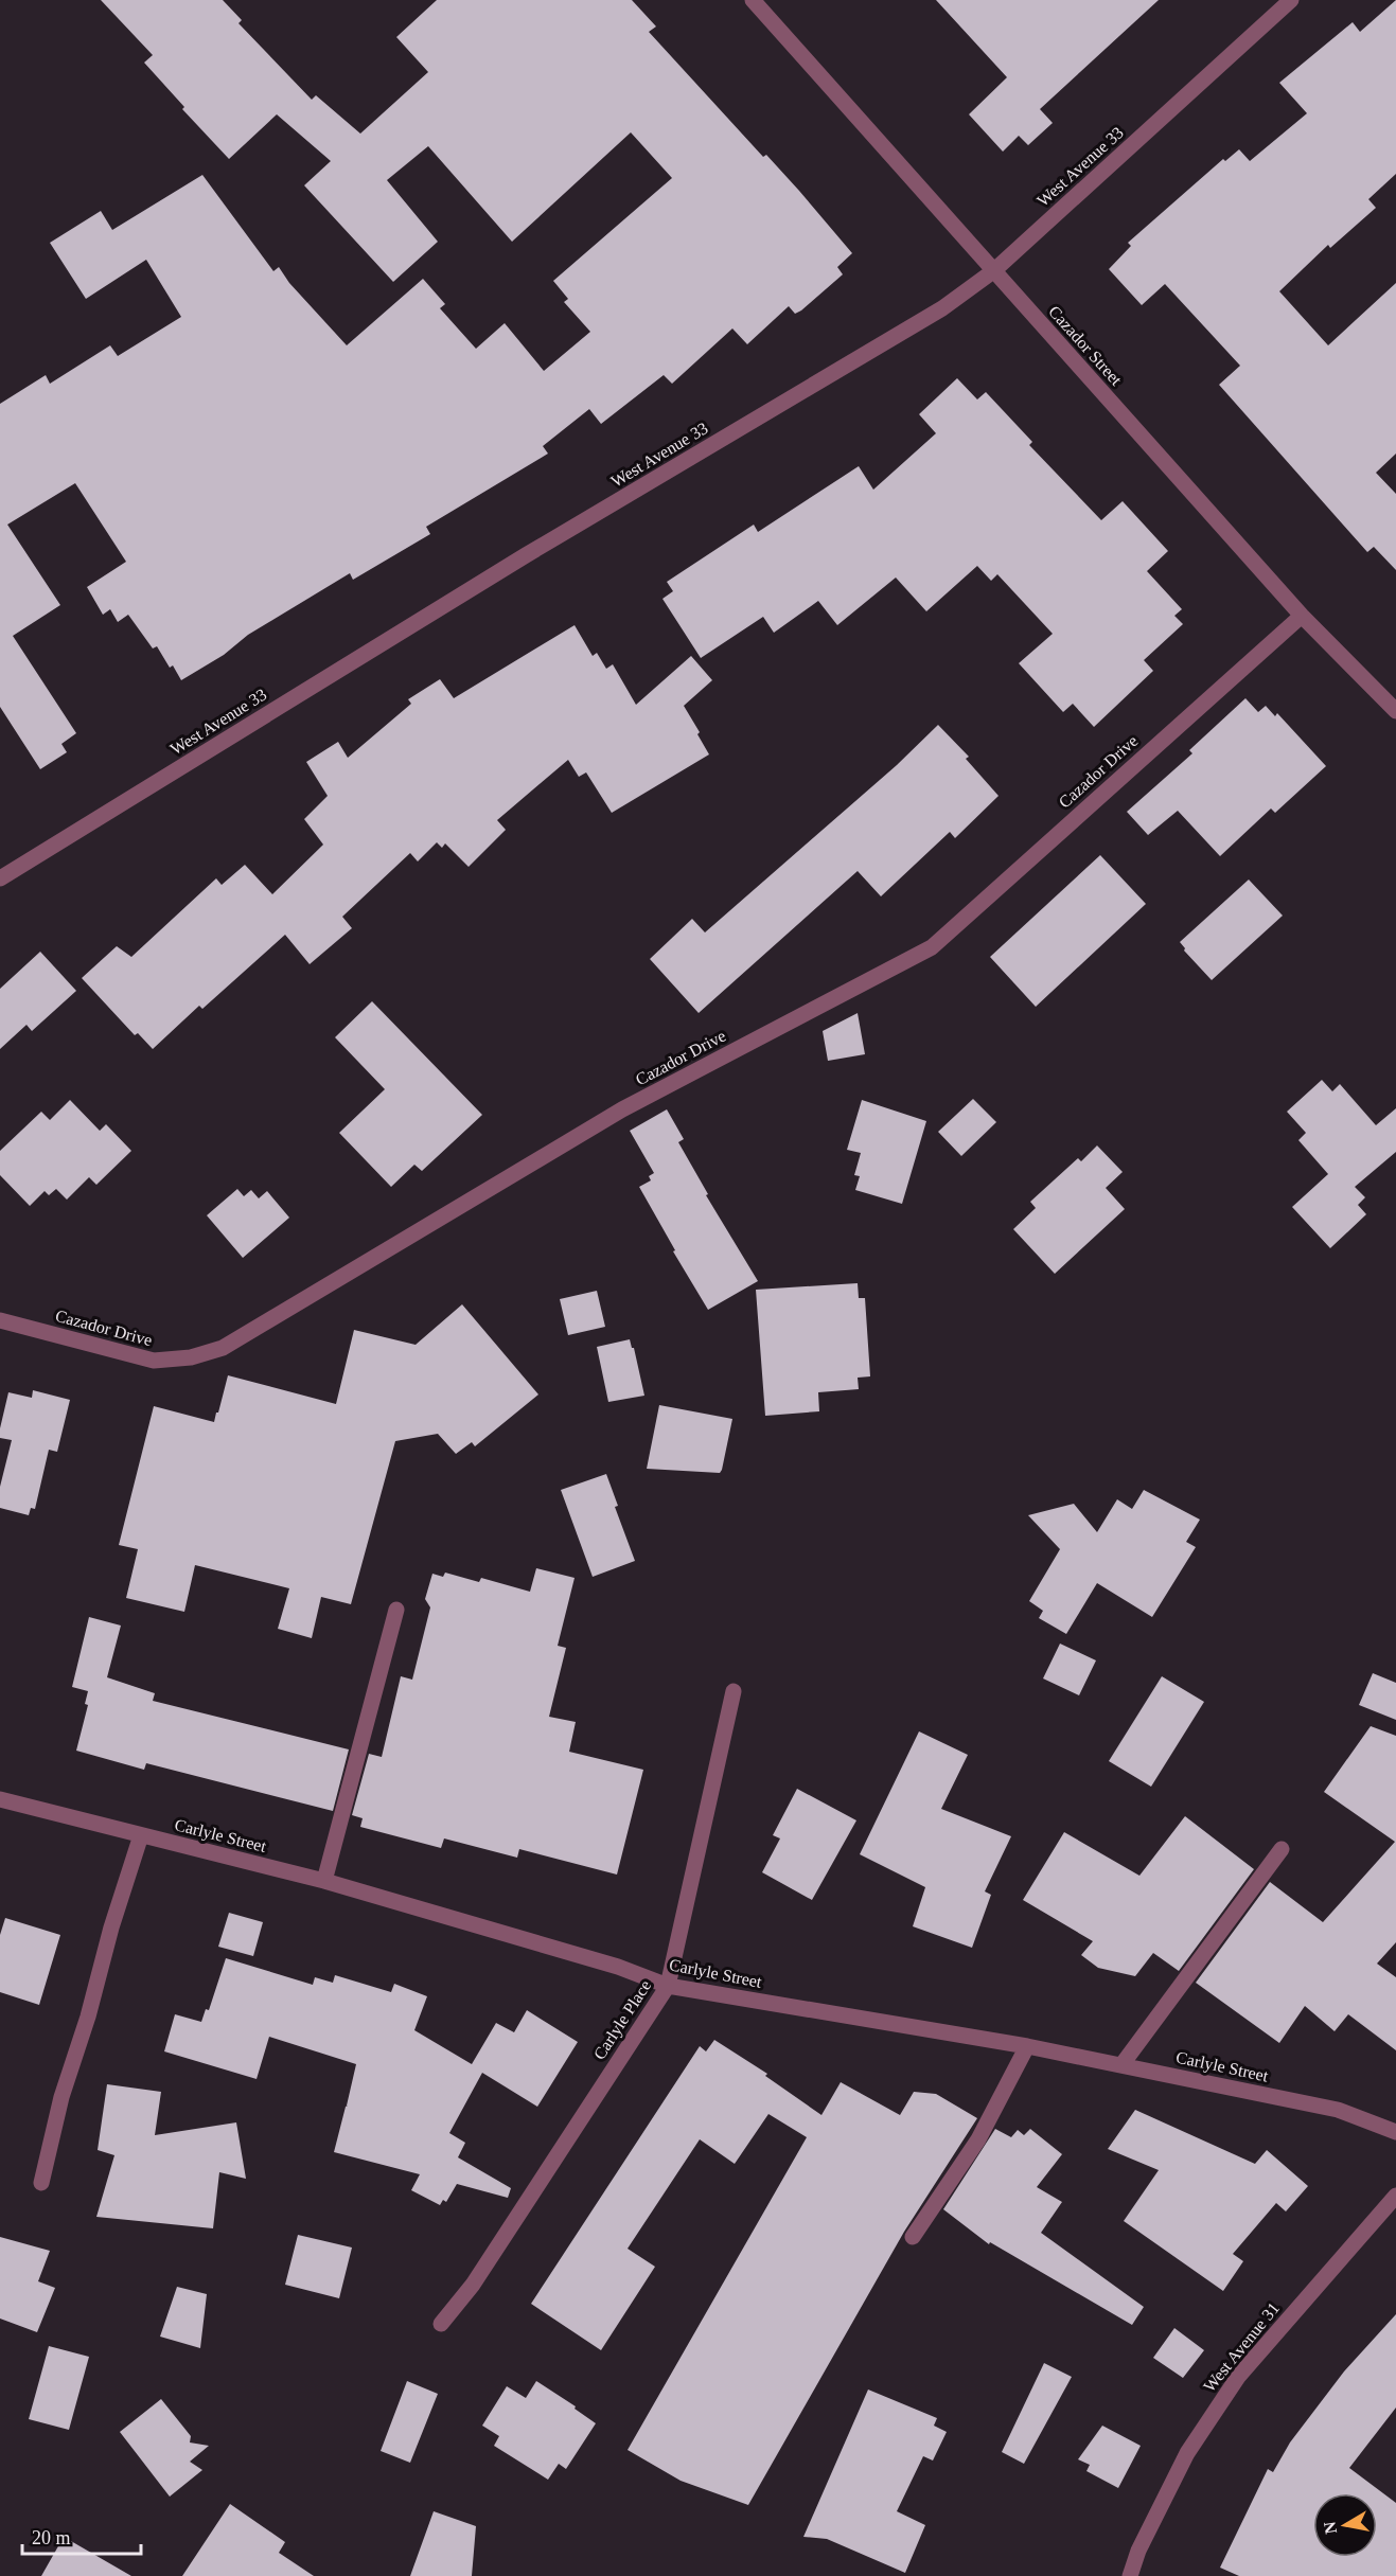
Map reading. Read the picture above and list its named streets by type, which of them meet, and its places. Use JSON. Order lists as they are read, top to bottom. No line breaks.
{"streets":{"street":["West Avenue 33","Cazador Street","Cazador Drive","Carlyle Street","Carlyle Place","West Avenue 31"]},"crossings":[["West Avenue 33","Cazador Street"],["Cazador Street","Cazador Drive"],["Carlyle Street","Carlyle Place"]],"scale_bar":"20 m","north":"left"}
